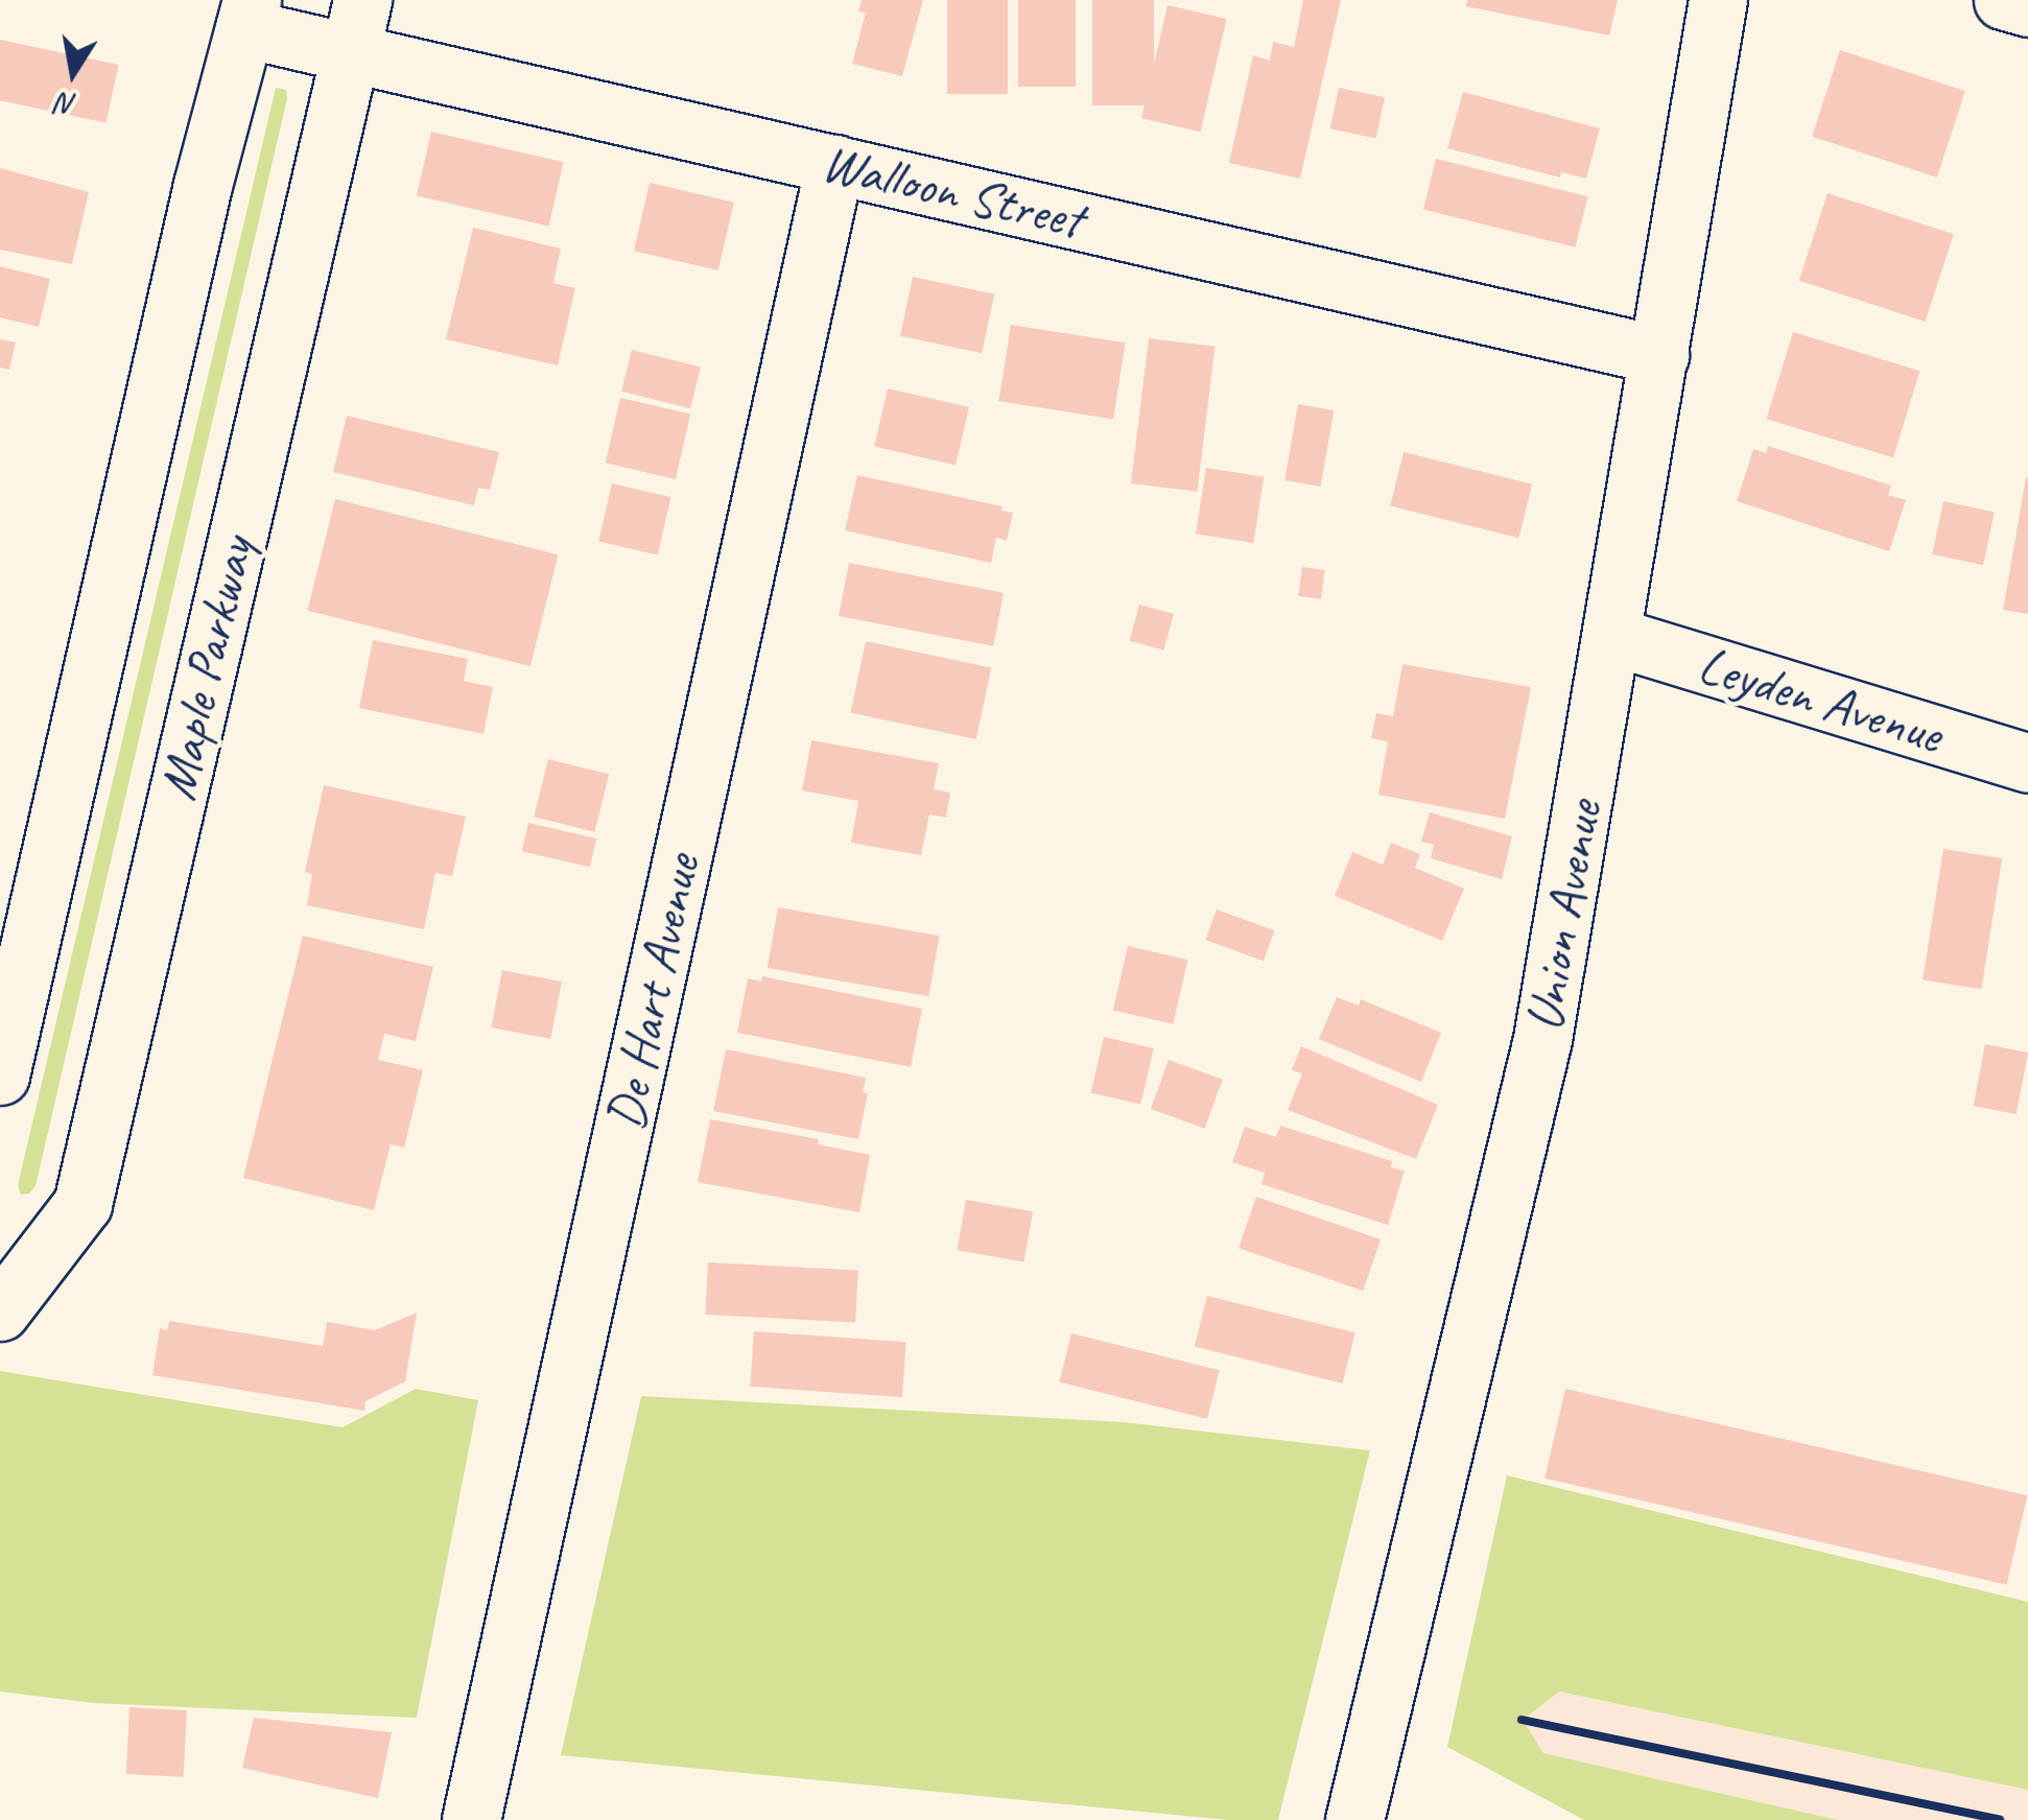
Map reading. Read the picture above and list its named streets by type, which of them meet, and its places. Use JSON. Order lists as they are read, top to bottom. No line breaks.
{"streets":{"street":["Walloon Street","Maple Parkway","Leyden Avenue","Union Avenue","De Hart Avenue"]},"crossings":[["Walloon Street","Maple Parkway"],["Walloon Street","Union Avenue"],["Walloon Street","De Hart Avenue"],["Leyden Avenue","Union Avenue"]],"north":"bottom"}
